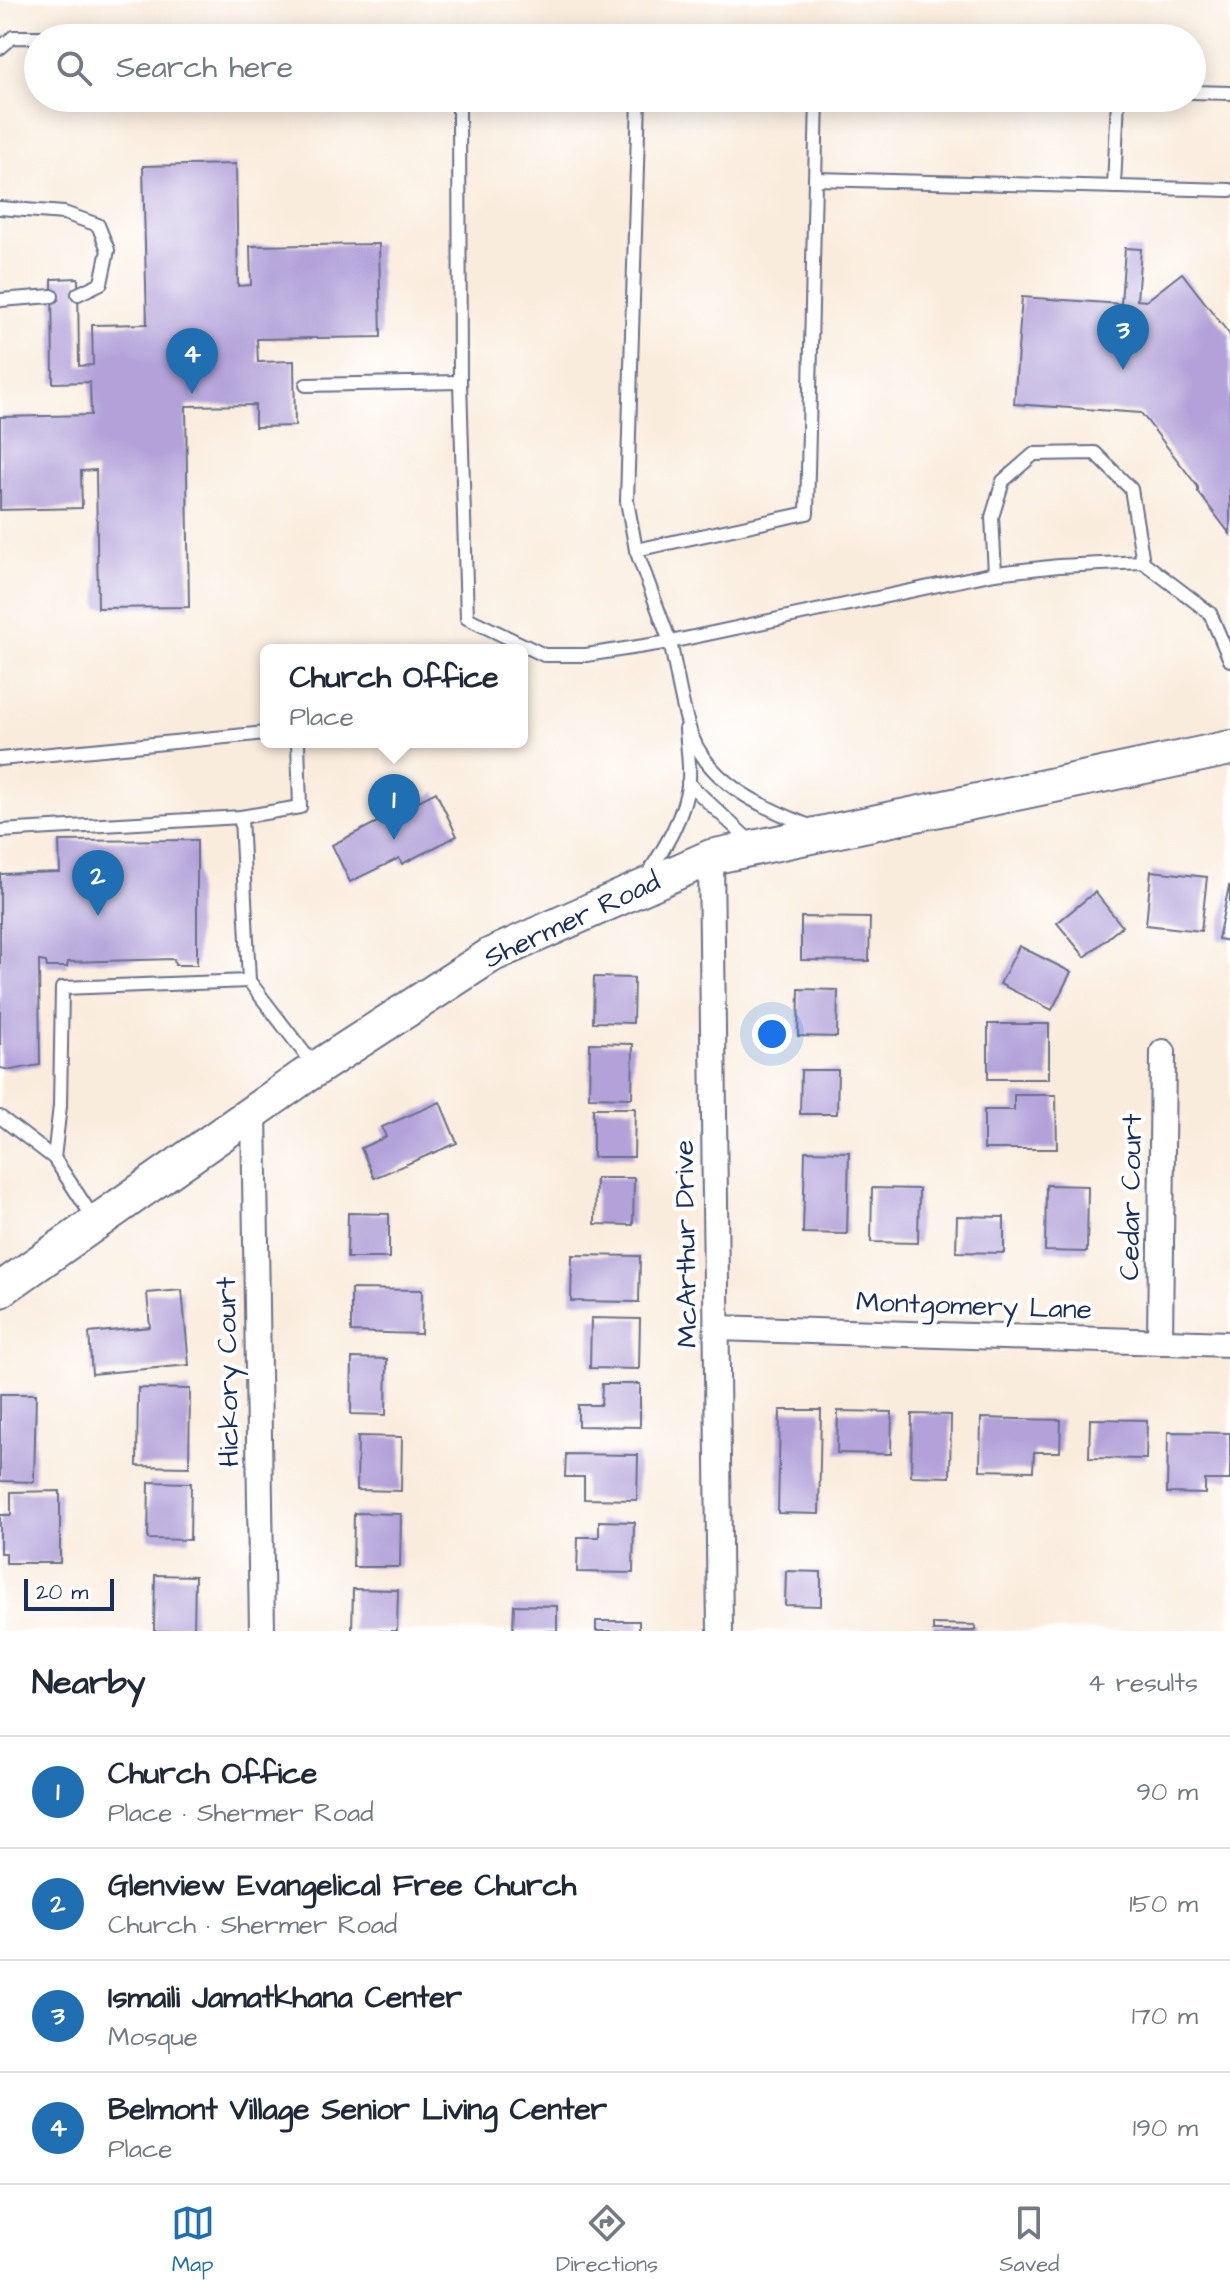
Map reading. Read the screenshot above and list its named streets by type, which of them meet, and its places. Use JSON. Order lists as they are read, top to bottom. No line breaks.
{"streets":{"main road":["Shermer Road"],"street":["Cedar Court","McArthur Drive","Montgomery Lane","Hickory Court"]},"crossings":[["Shermer Road","McArthur Drive"],["Shermer Road","Hickory Court"],["Cedar Court","Montgomery Lane"],["McArthur Drive","Montgomery Lane"]],"scale_bar":"20 m","page":{"search":"Search here","pins":["3","4","1","2"],"popup":["Church Office","Place"],"scale":"20 m","heading":["Nearby","4 results"],"list":[{"mark":"1","name":"Church Office","note":"Place · Shermer Road","value":"90 m"},{"mark":"2","name":"Glenview Evangelical Free Church","note":"Church · Shermer Road","value":"150 m"},{"mark":"3","name":"Ismaili Jamatkhana Center","note":"Mosque","value":"170 m"},{"mark":"4","name":"Belmont Village Senior Living Center","note":"Place","value":"190 m"}],"nav":["Map","Directions","Saved"]}}
